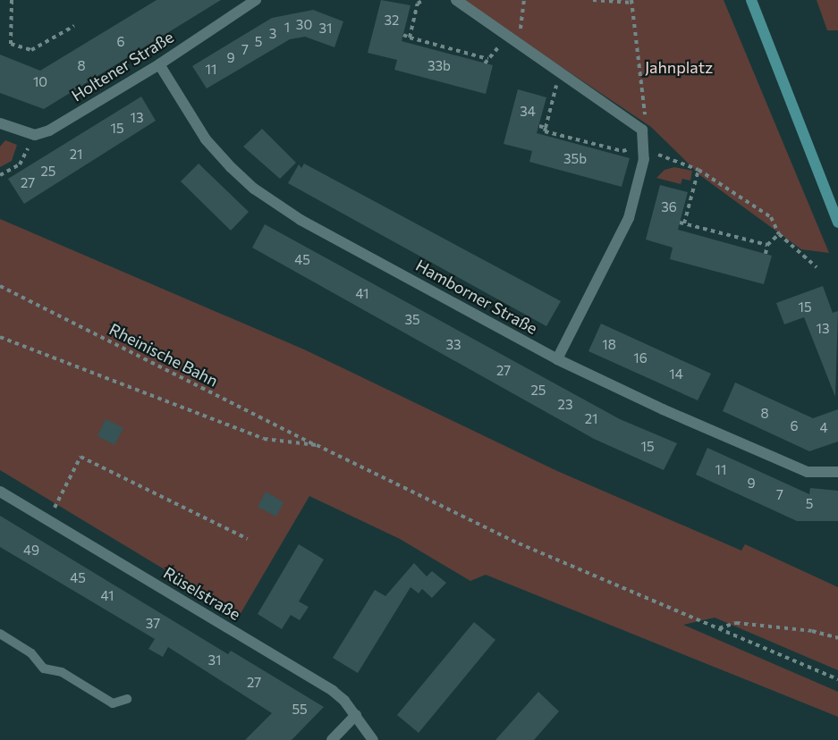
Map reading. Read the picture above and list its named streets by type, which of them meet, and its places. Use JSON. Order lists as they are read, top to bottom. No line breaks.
{"streets":{"street":["Holtener Straße","Hamborner Straße","Rüselstraße"],"path":["Rheinische Bahn"]},"crossings":[["Holtener Straße","Hamborner Straße"]],"parks":["Jahnplatz"],"house_numbers":["32","30","1","31","3","6","5","7","9","8","33b","11","10","34","13","15","21","35b","25","27","36","45","41","15","35","13","33","18","16","27","14","25","23","8","21","6","4","15","11","9","7","5","49","45","41","37","31","27","55"]}
